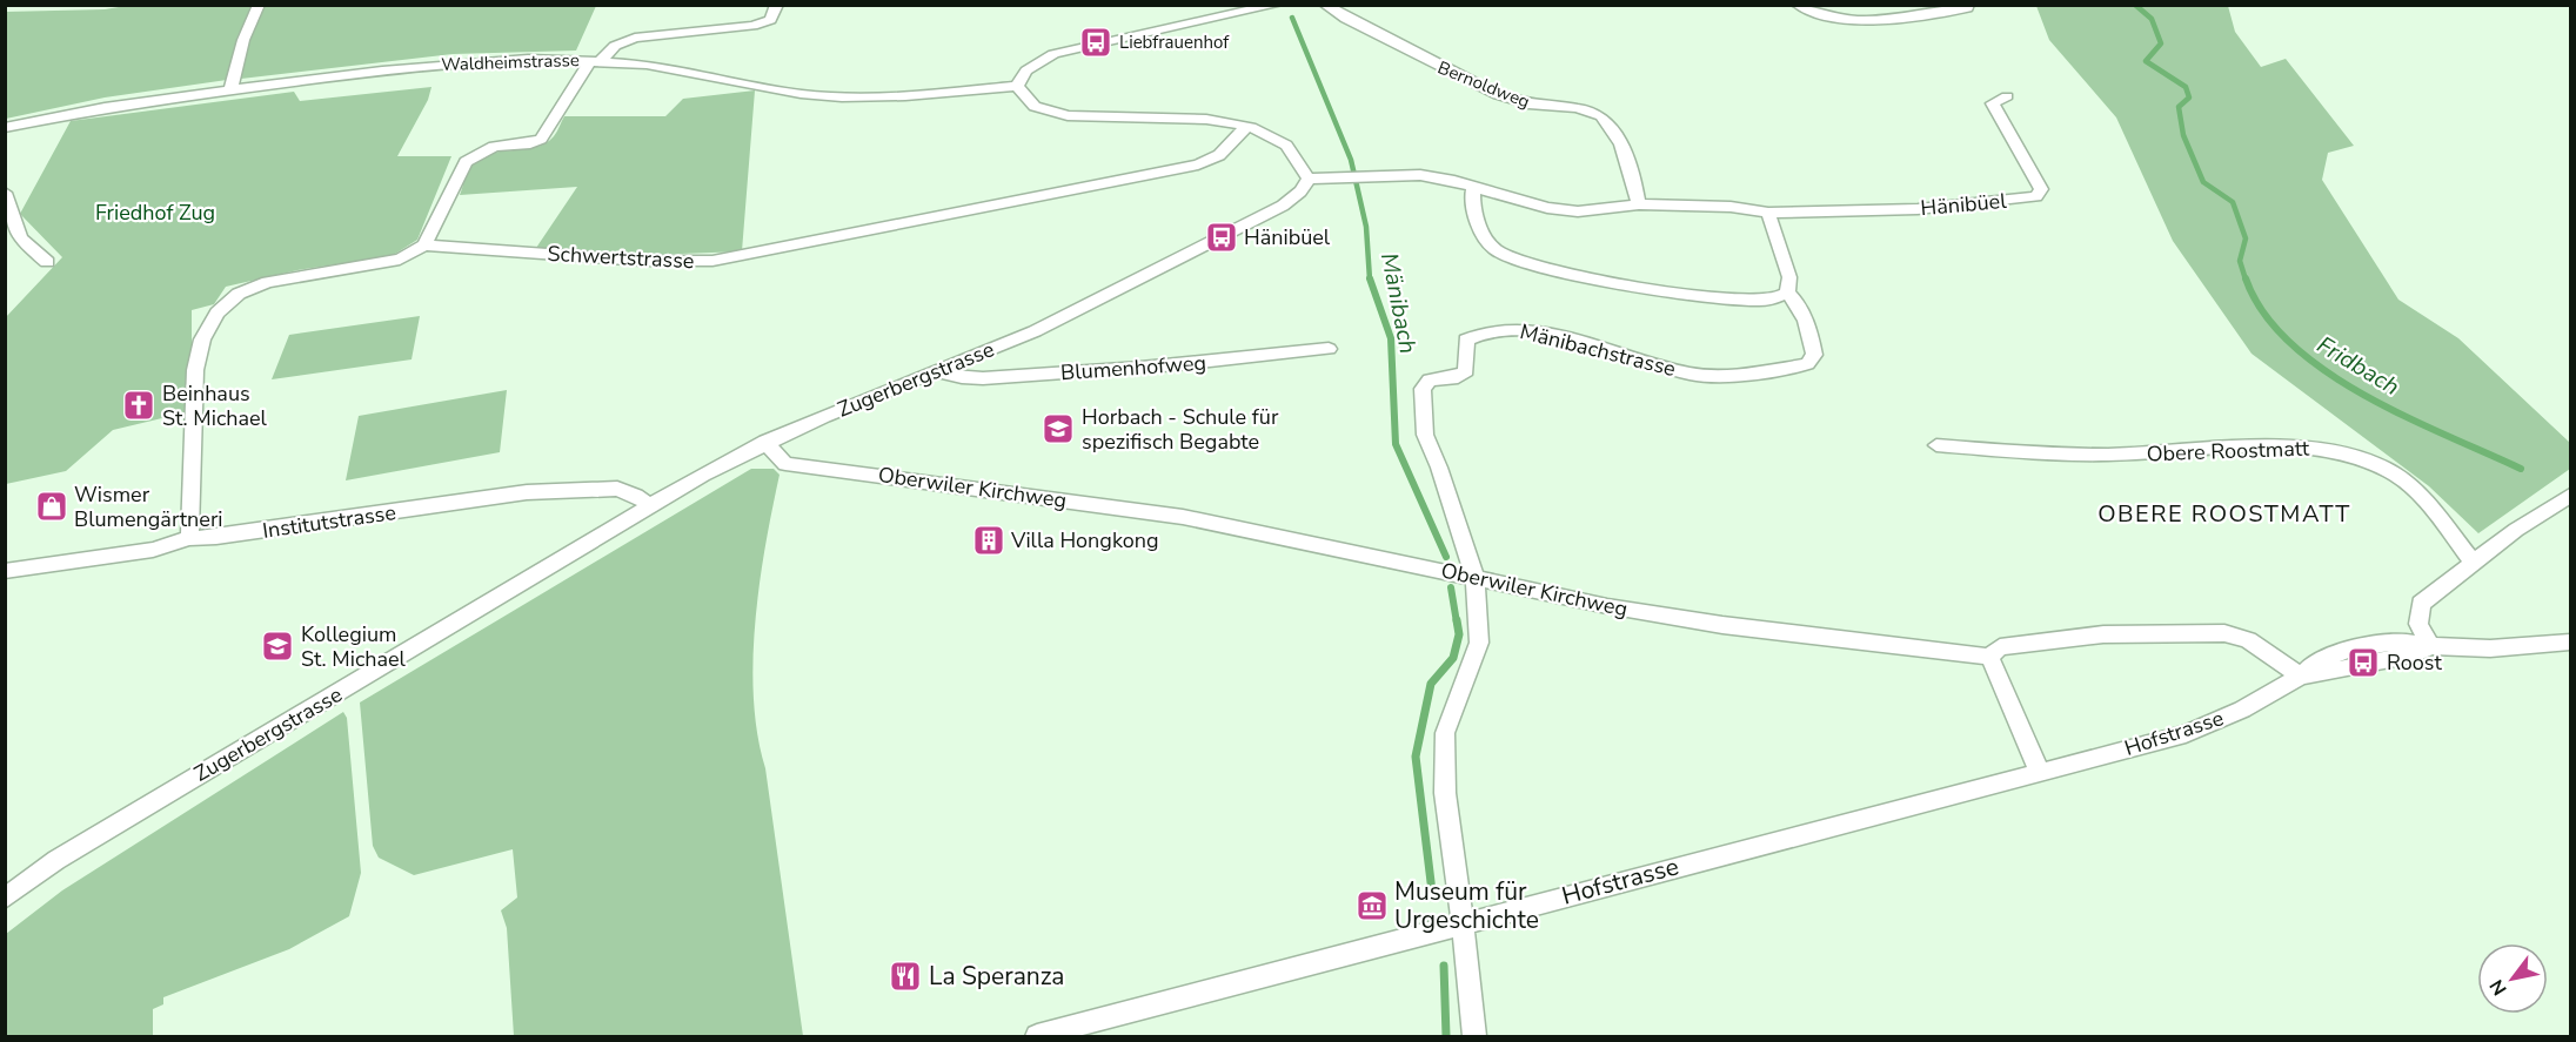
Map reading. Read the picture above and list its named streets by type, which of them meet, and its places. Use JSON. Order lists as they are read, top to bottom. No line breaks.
{"streets":{"street":["Waldheimstrasse","Bernoldweg","Hänibüel","Schwertstrasse","Mänibachstrasse","Blumenhofweg","Zugerbergstrasse","Obere Roostmatt","Oberwiler Kirchweg","Institutstrasse","Hofstrasse"]},"crossings":[["Bernoldweg","Hänibüel"],["Hänibüel","Zugerbergstrasse"],["Mänibachstrasse","Oberwiler Kirchweg"],["Mänibachstrasse","Hofstrasse"],["Blumenhofweg","Zugerbergstrasse"],["Zugerbergstrasse","Oberwiler Kirchweg"],["Zugerbergstrasse","Institutstrasse"],["Oberwiler Kirchweg","Hofstrasse"]],"districts":["OBERE ROOSTMATT"],"water":["Mänibach","Fridbach"],"parks":["Friedhof Zug"],"places":{"bus stop":["Liebfrauenhof","Hänibüel","Roost"],"church":["Beinhaus St. Michael"],"school or university":["Horbach - Schule für spezifisch Begabte","Kollegium St. Michael"],"shop":["Wismer Blumengärtneri"],"building":["Villa Hongkong"],"museum":["Museum für Urgeschichte"],"restaurant":["La Speranza"]},"north":"bottom left"}
